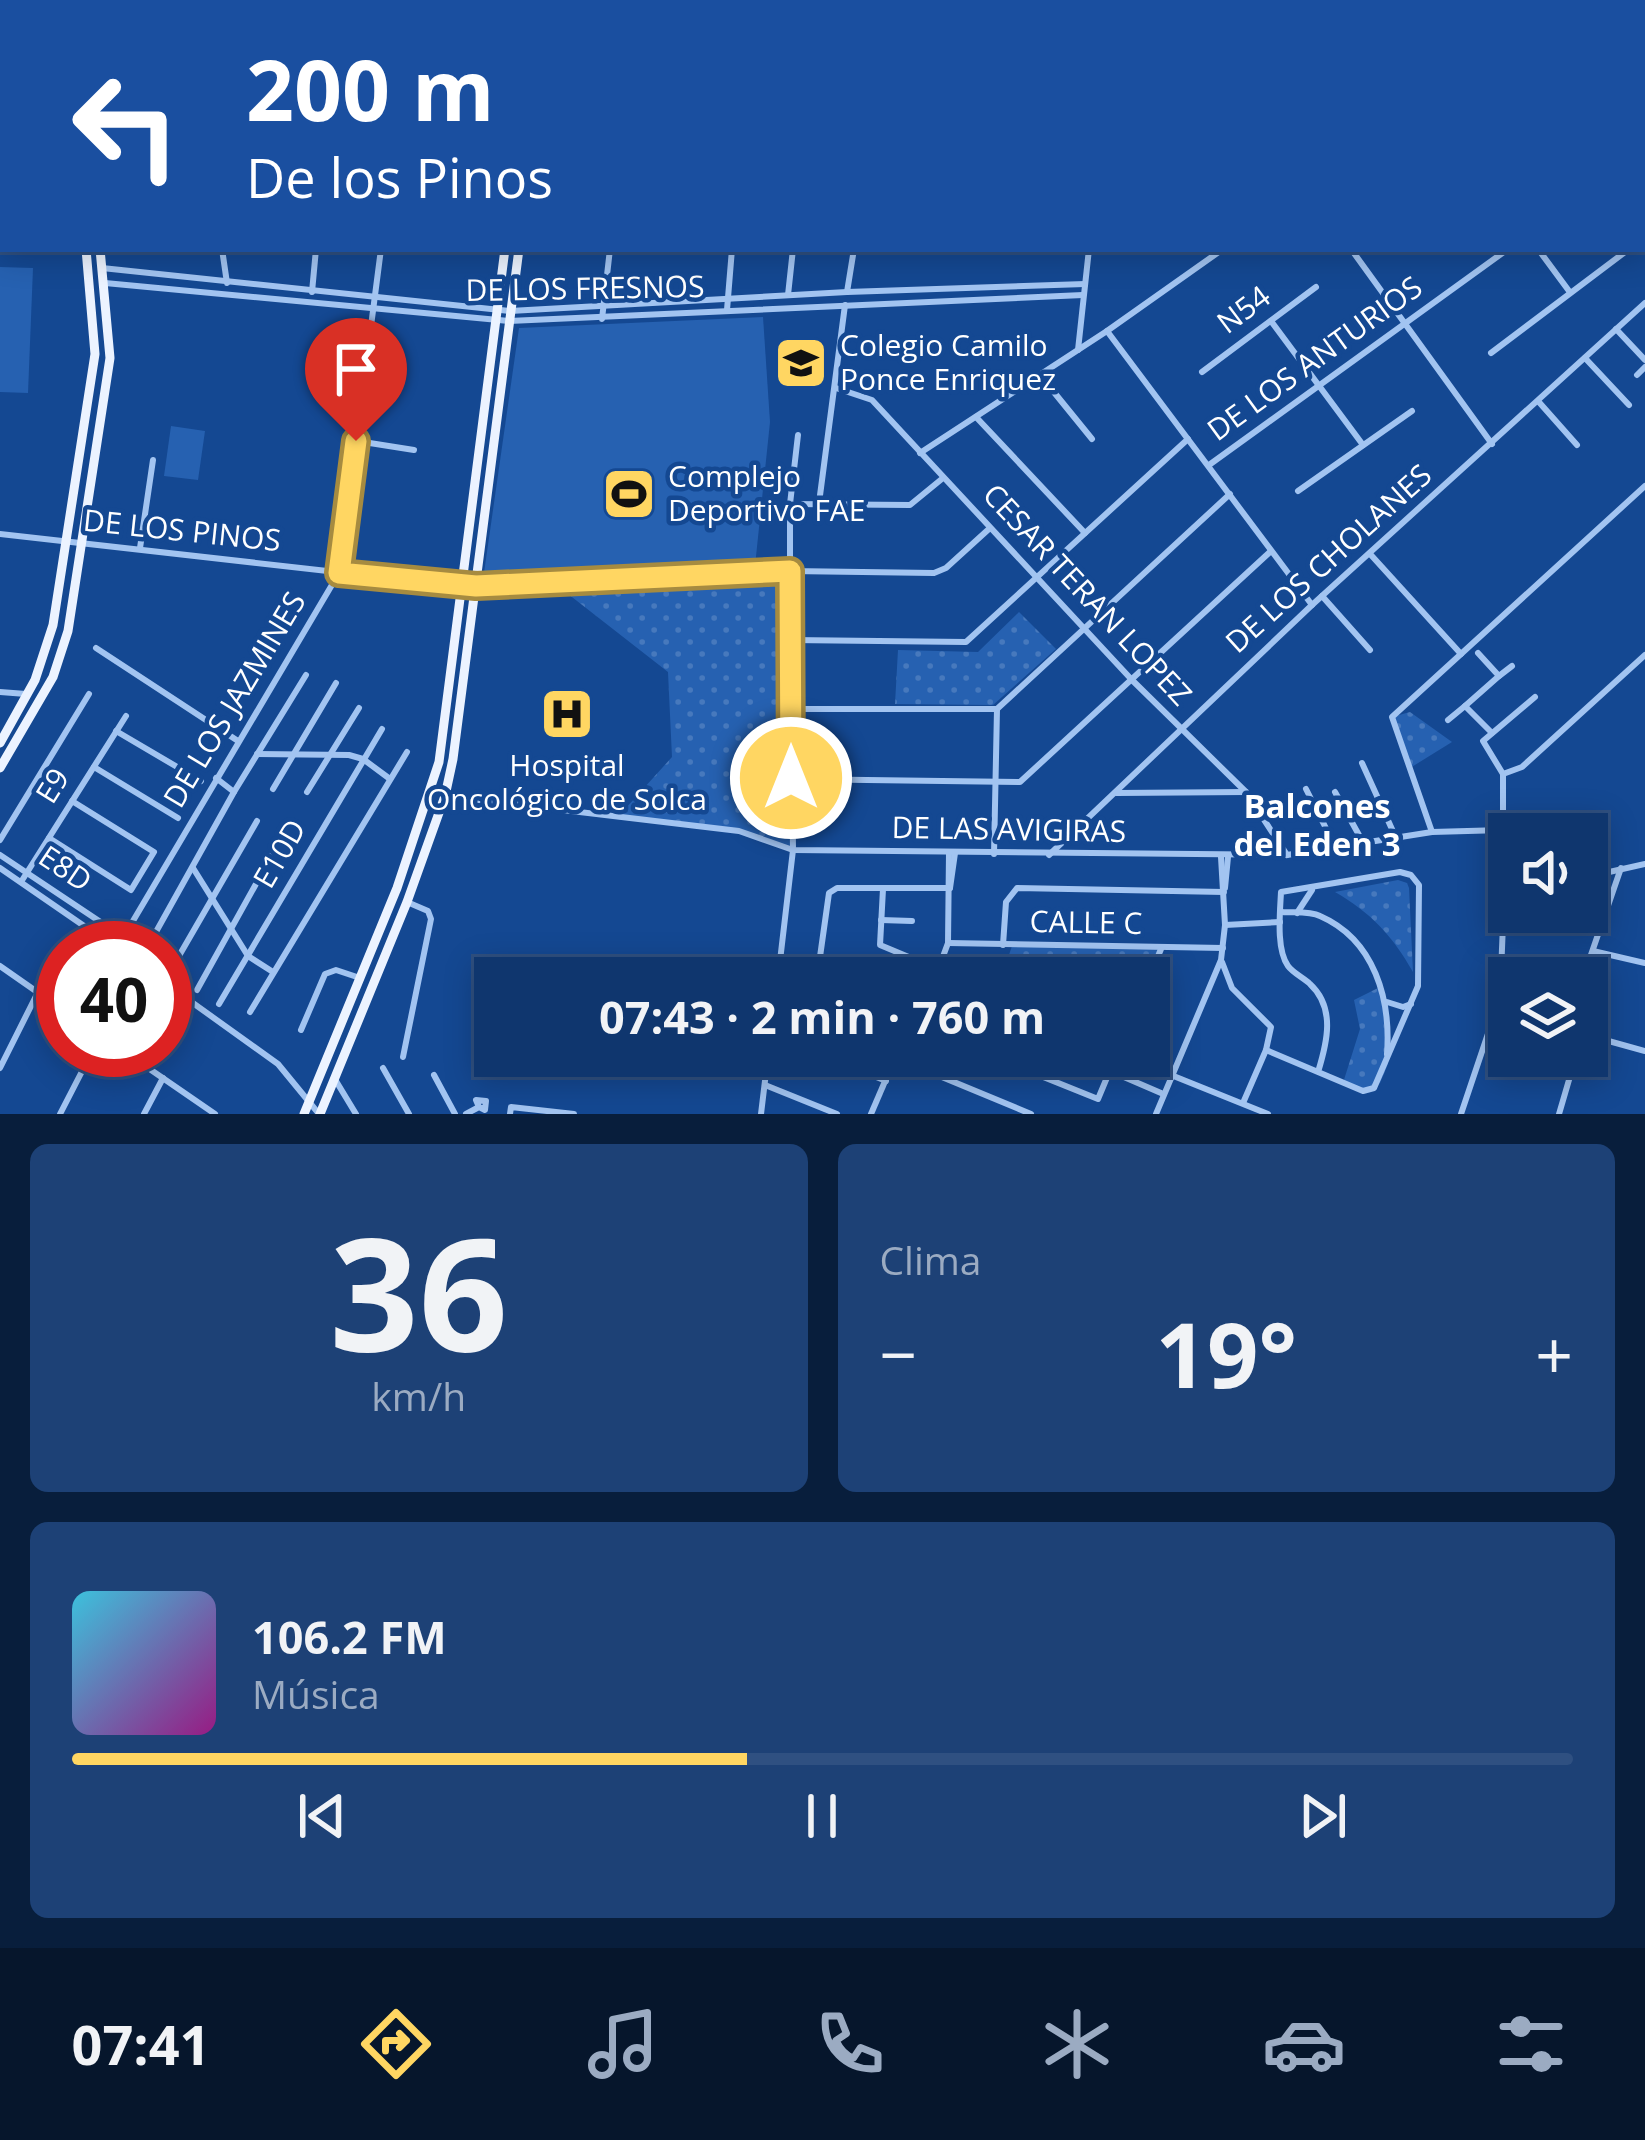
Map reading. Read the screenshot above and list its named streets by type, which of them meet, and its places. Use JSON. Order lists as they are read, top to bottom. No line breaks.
{"streets":{"street":["DE LOS FRESNOS","N54","DE LOS ANTURIOS","DE LOS PINOS","DE LOS CHOLANES","CESAR TERAN LOPEZ","DE LOS JAZMINES","E9","DE LAS AVIGIRAS","E10D","E8D","CALLE C"]},"crossings":[["DE LOS FRESNOS","DE LOS JAZMINES"],["DE LOS PINOS","CESAR TERAN LOPEZ"],["DE LOS PINOS","DE LOS JAZMINES"],["DE LOS CHOLANES","CESAR TERAN LOPEZ"],["DE LOS CHOLANES","DE LAS AVIGIRAS"],["CESAR TERAN LOPEZ","DE LAS AVIGIRAS"],["E9","E8D"]],"districts":["Balcones del Eden 3"],"places":{"school or university":["Colegio Camilo Ponce Enriquez"],"sports":["Complejo Deportivo FAE"],"hospital":["Hospital Oncológico de Solca"]},"page":{"turn":["200 m","De los Pinos"],"limit":"40","trip":"07:43 · 2 min · 760 m","tile":[["36","km/h"],"Clima"],"heat":["−","19°","+"],"song":["106.2 FM","Música"],"tabs":"07:41"}}
